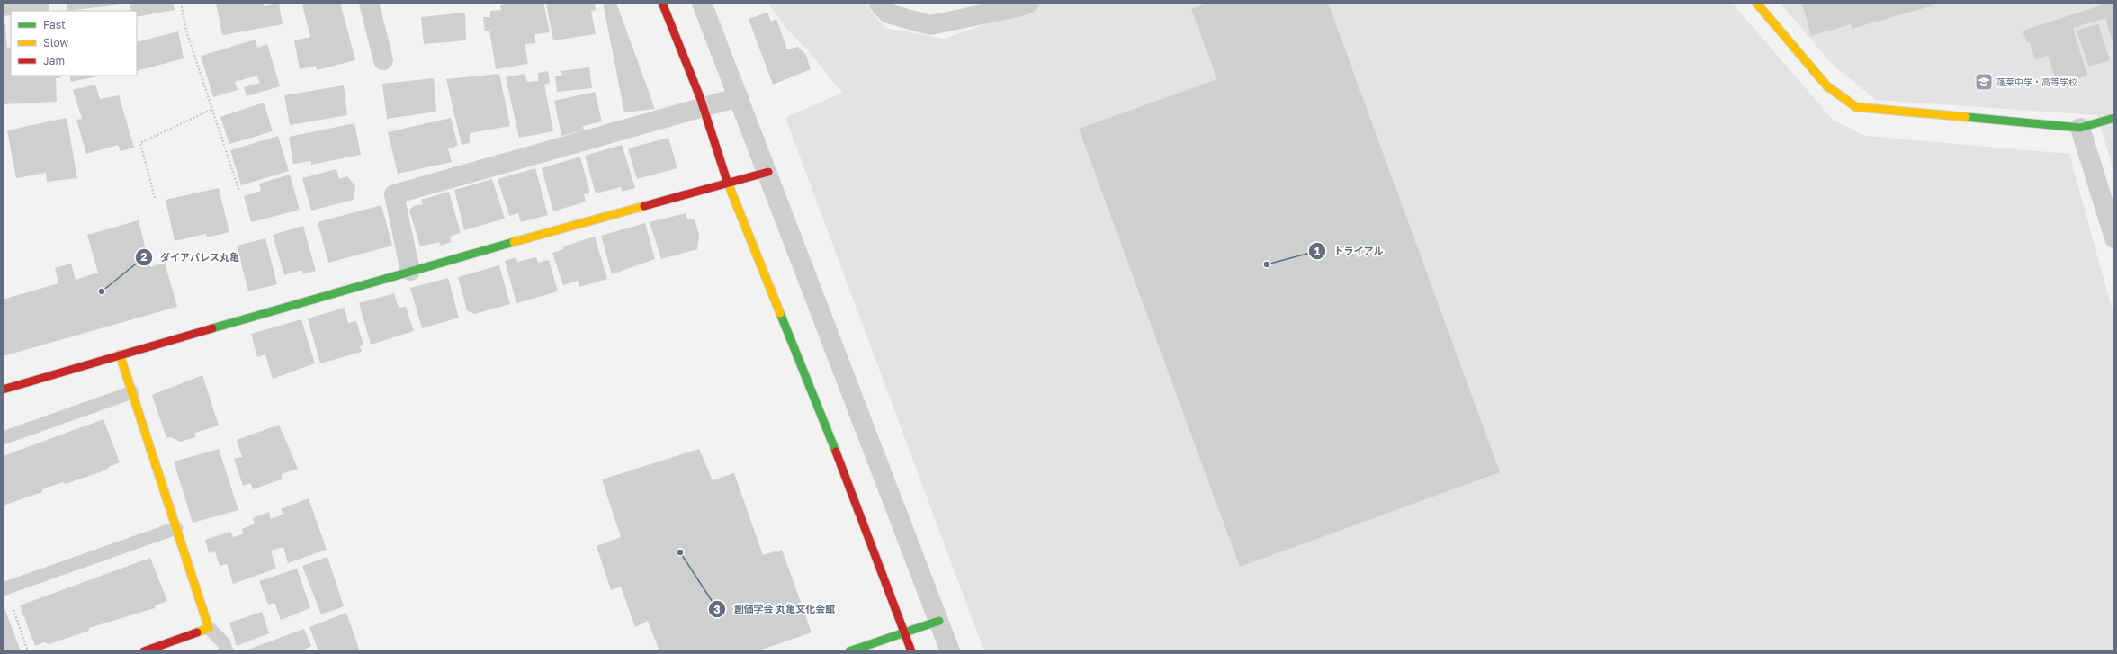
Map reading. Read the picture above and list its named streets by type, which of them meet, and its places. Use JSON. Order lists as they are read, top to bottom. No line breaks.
{"places":{"school or university":["蓬莱中学・高等学校"],"other":["トライアル","ダイアパレス丸亀","創価学会 丸亀文化会館"]},"legend":["Fast","Slow","Jam"]}
